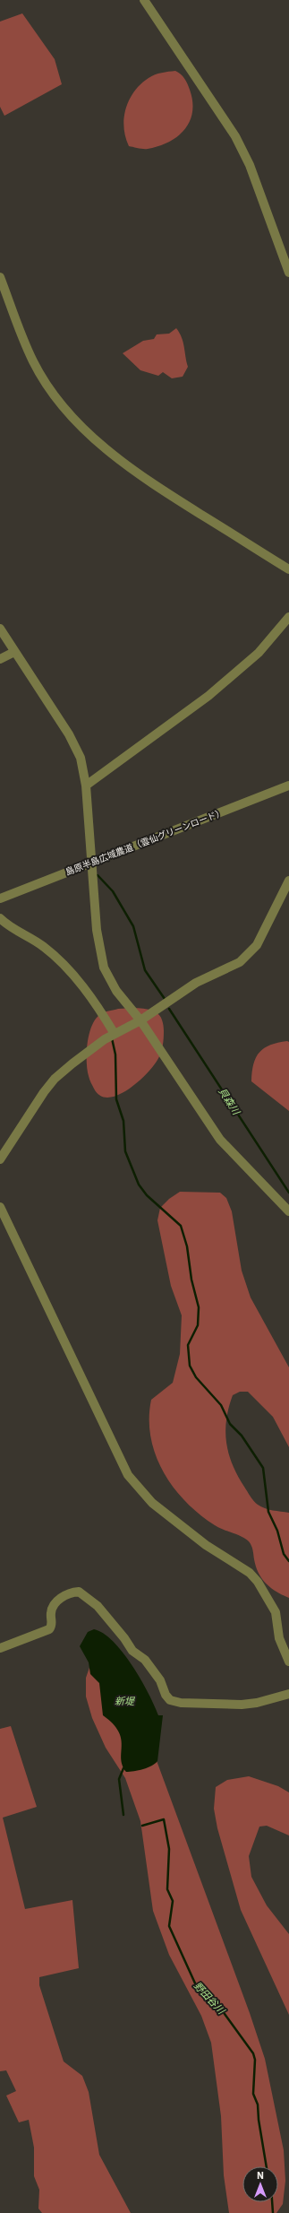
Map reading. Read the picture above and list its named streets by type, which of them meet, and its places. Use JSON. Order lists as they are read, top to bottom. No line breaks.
{"streets":{"street":["島原半島広域農道（雲仙グリーンロード）"]},"water":["貝森川","新堤","野田谷川"],"north":"top"}
